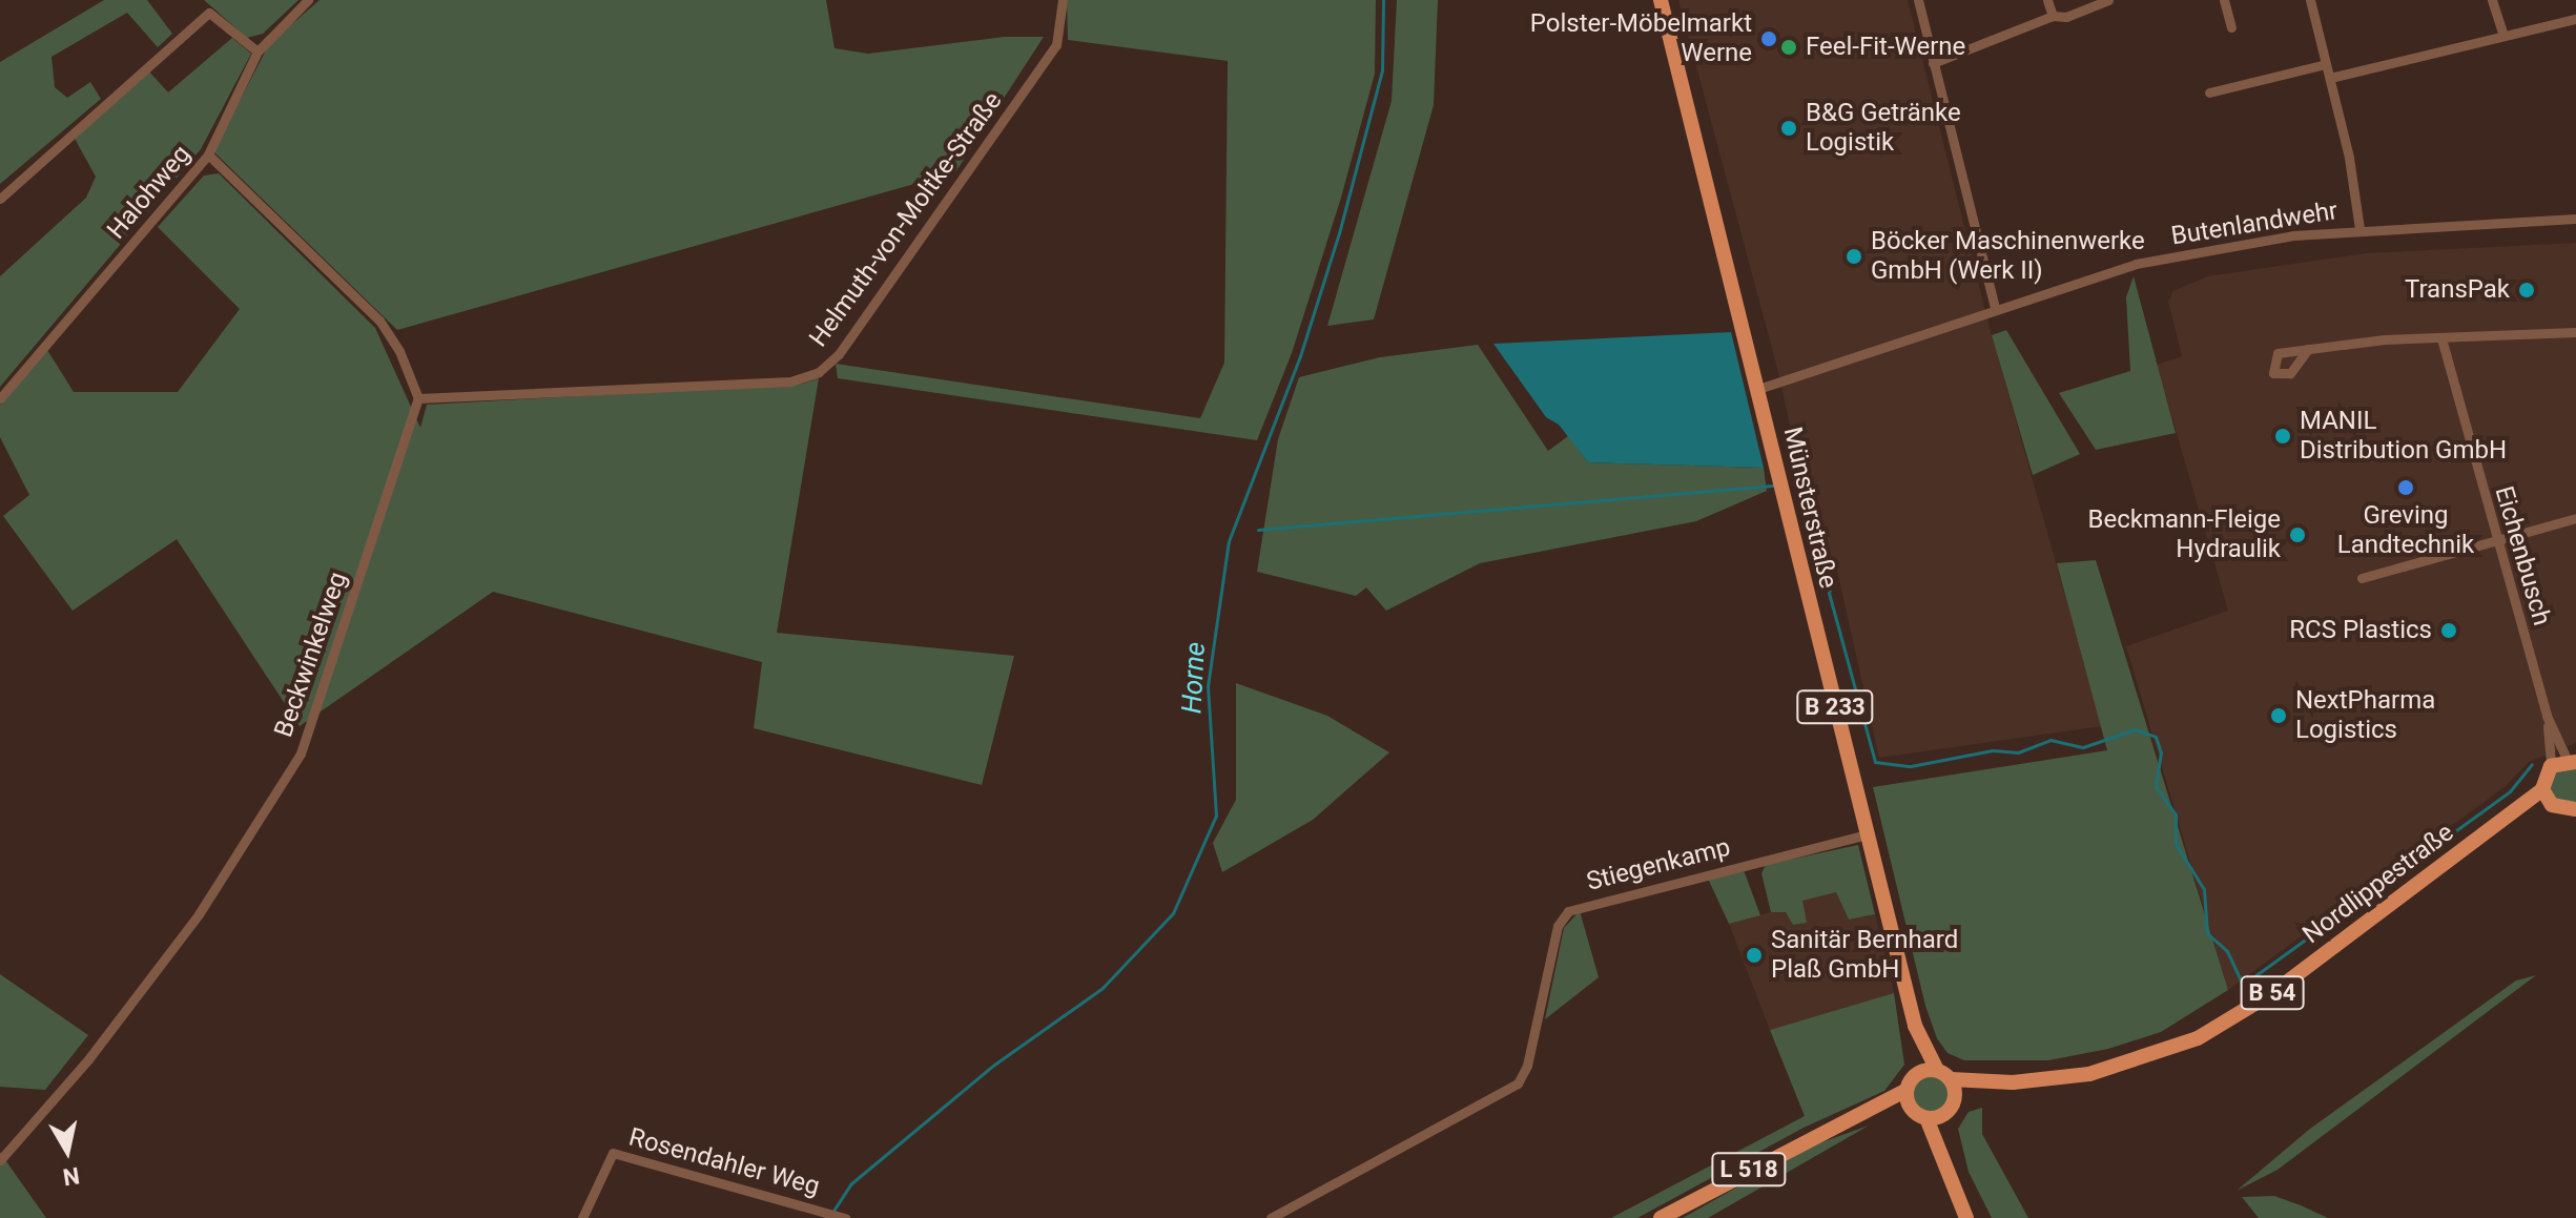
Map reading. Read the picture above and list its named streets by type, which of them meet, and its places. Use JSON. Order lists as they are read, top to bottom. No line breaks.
{"streets":{"main road":["Münsterstraße","B 233","Nordlippestraße","B 54","L 518"],"street":["Halohweg","Helmuth-von-Moltke-Straße","Butenlandwehr","Eichenbusch","Beckwinkelweg","Stiegenkamp","Rosendahler Weg"]},"crossings":[["Helmuth-von-Moltke-Straße","Beckwinkelweg"],["Butenlandwehr","Münsterstraße"],["Münsterstraße","Stiegenkamp"],["Münsterstraße","Nordlippestraße"],["Münsterstraße","L 518"],["Nordlippestraße","L 518"]],"water":["Horne"],"places":["Polster-Möbelmarkt Werne","Feel-Fit-Werne","B&G Getränke Logistik","Böcker Maschinenwerke GmbH (Werk II)","TransPak","MANIL Distribution GmbH","Greving Landtechnik","Beckmann-Fleige Hydraulik","RCS Plastics","NextPharma Logistics","Sanitär Bernhard Plaß GmbH"],"north":"bottom"}
